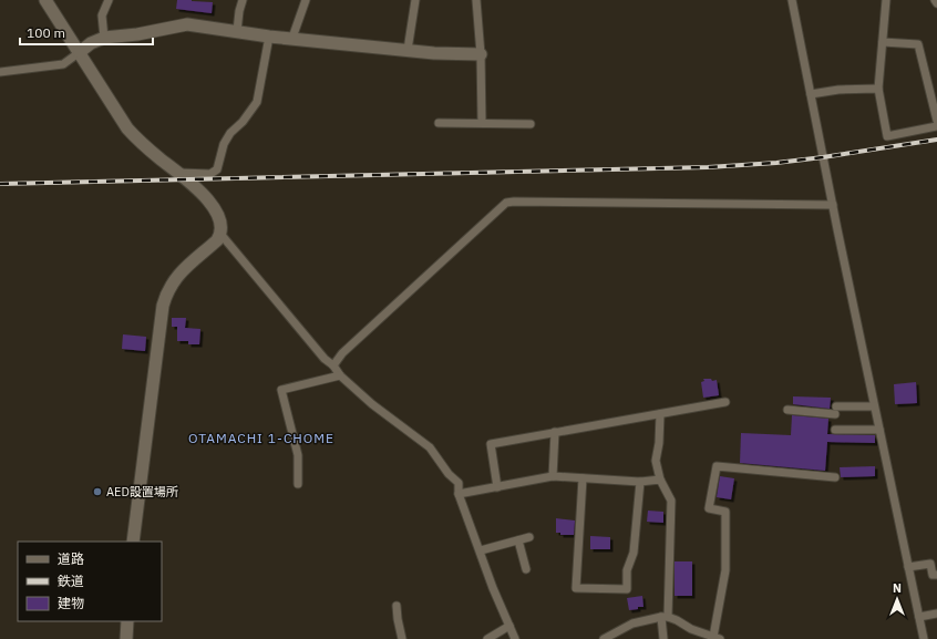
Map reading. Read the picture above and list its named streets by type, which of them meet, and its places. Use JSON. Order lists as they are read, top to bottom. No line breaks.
{"districts":["OTAMACHI 1-CHOME"],"places":["AED設置場所"],"legend":["道路","鉄道","建物"],"scale_bar":"100 m","north":"top"}
